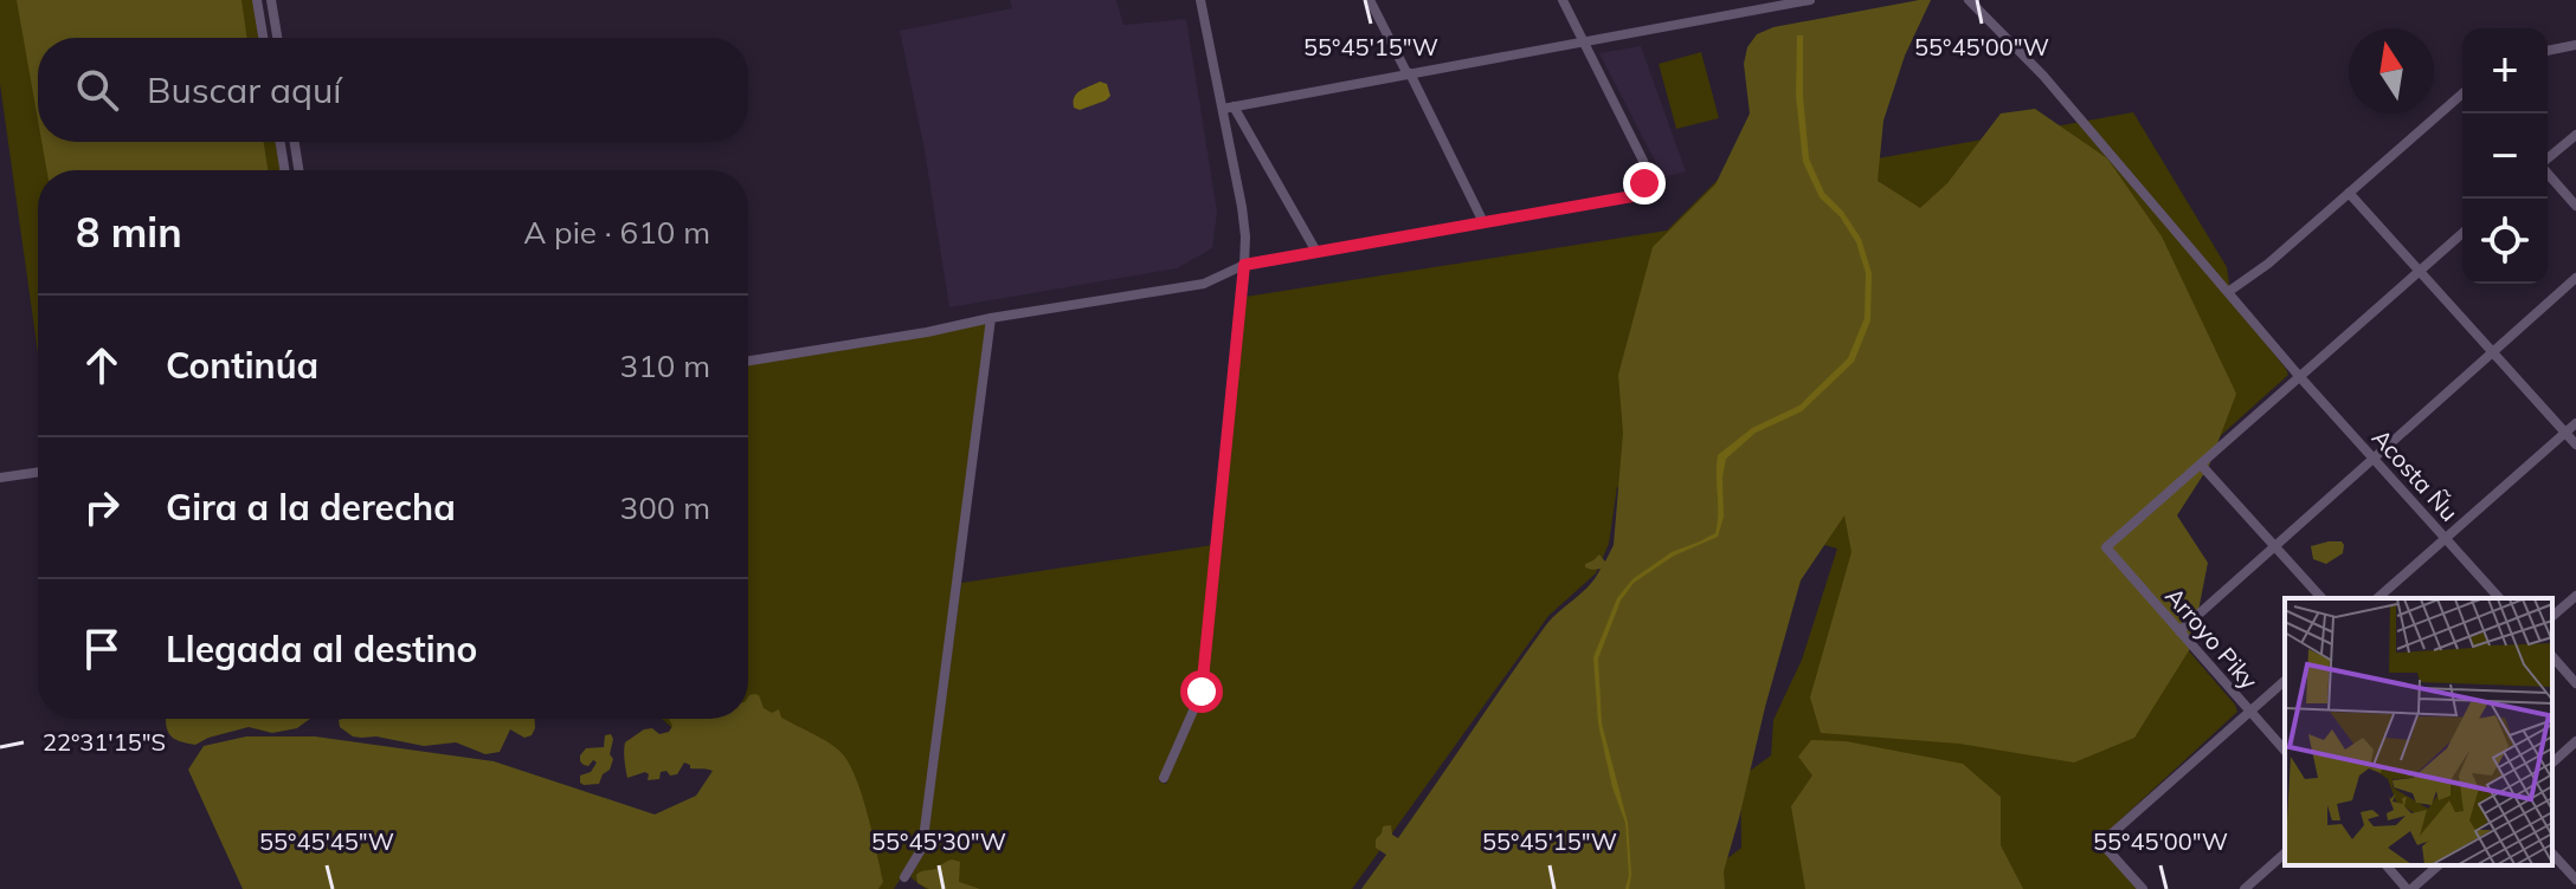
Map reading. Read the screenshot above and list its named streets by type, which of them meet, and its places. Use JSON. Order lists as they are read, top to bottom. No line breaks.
{"streets":{"street":["Acosta Ñu","Arroyo Piky"]},"north":"top","page":{"map_buttons":["+","−"],"search":"Buscar aquí","heading":["8 min","A pie · 610 m"],"list":[["Continúa","310 m"],["Gira a la derecha","300 m"],"Llegada al destino"]},"coordinates":["55°45'15\"W","55°45'00\"W","22°31'15\"S","55°45'45\"W","55°45'30\"W"]}
